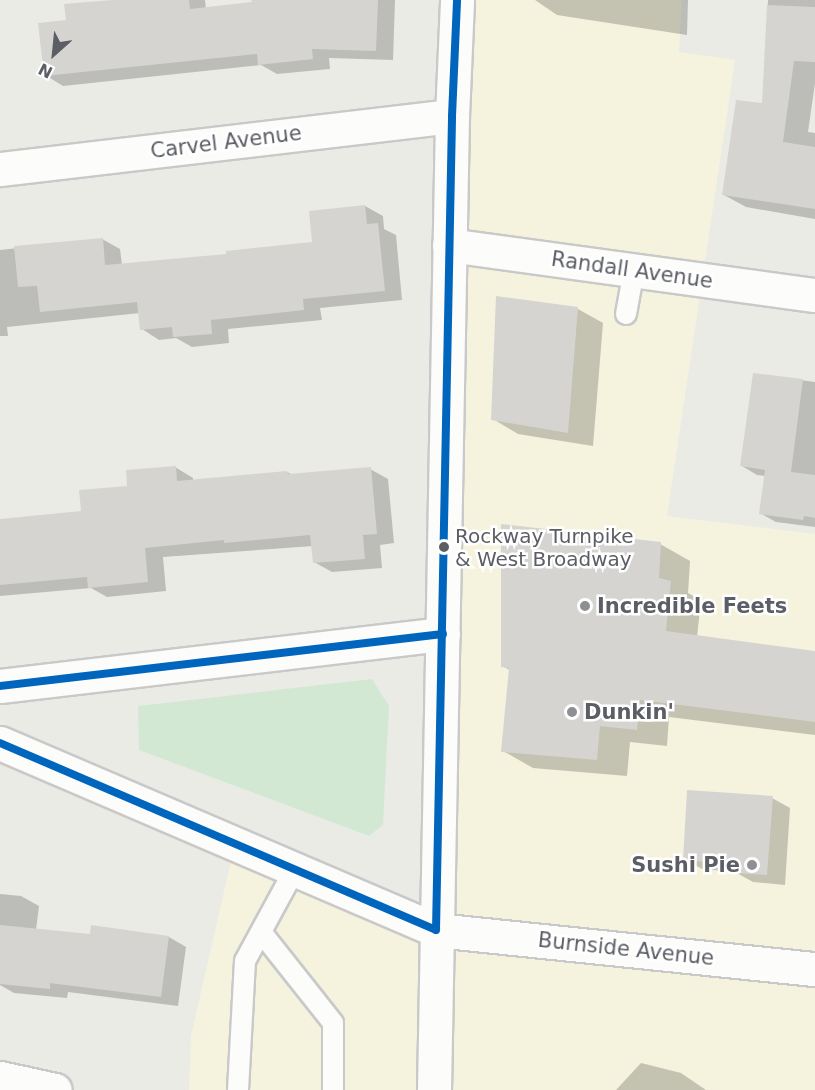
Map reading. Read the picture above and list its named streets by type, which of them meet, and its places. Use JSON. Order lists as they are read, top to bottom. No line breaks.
{"streets":{"main road":["Carvel Avenue","Randall Avenue","Burnside Avenue"]},"places":["Rockway Turnpike & West Broadway","Incredible Feets","Dunkin'","Sushi Pie"],"north":"bottom left"}
